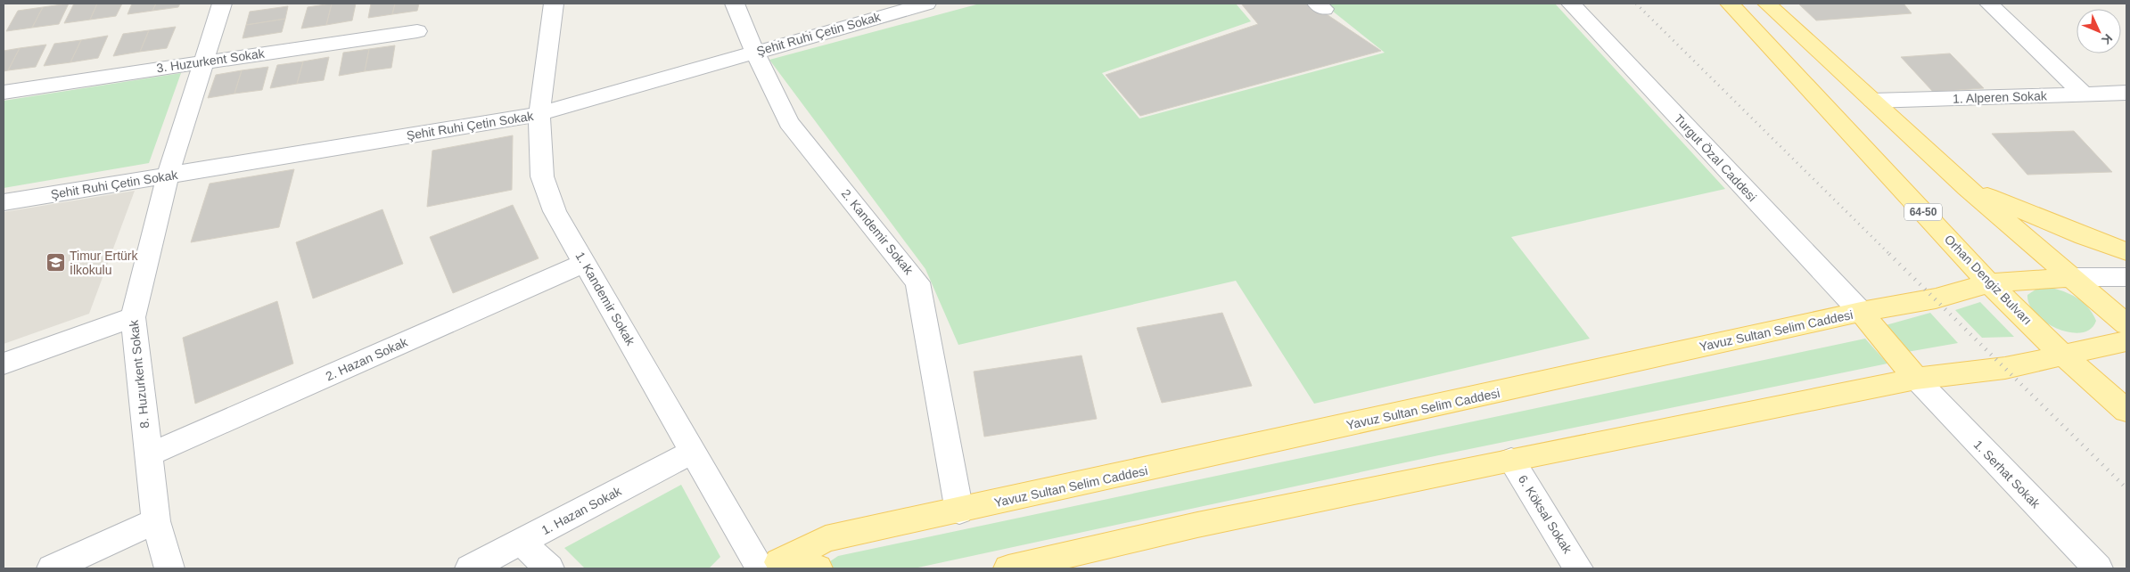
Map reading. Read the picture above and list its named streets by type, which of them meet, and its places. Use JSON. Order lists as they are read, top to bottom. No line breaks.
{"streets":{"main road":["64-50","Orhan Dengiz Bulvarı","Yavuz Sultan Selim Caddesi"],"street":["Şehit Ruhi Çetin Sokak","3. Huzurkent Sokak","1. Alperen Sokak","Turgut Özal Caddesi","2. Kandemir Sokak","1. Kandemir Sokak","2. Hazan Sokak","8. Huzurkent Sokak","1. Serhat Sokak","1. Hazan Sokak","6. Köksal Sokak"]},"crossings":[["Şehit Ruhi Çetin Sokak","2. Kandemir Sokak"],["Şehit Ruhi Çetin Sokak","1. Kandemir Sokak"],["Şehit Ruhi Çetin Sokak","8. Huzurkent Sokak"],["3. Huzurkent Sokak","8. Huzurkent Sokak"],["Turgut Özal Caddesi","Yavuz Sultan Selim Caddesi"],["2. Kandemir Sokak","Yavuz Sultan Selim Caddesi"],["Orhan Dengiz Bulvarı","Yavuz Sultan Selim Caddesi"],["1. Kandemir Sokak","Yavuz Sultan Selim Caddesi"],["1. Kandemir Sokak","2. Hazan Sokak"],["1. Kandemir Sokak","1. Hazan Sokak"],["2. Hazan Sokak","8. Huzurkent Sokak"]],"places":{"school or university":["Timur Ertürk İlkokulu"]},"north":"bottom right"}
